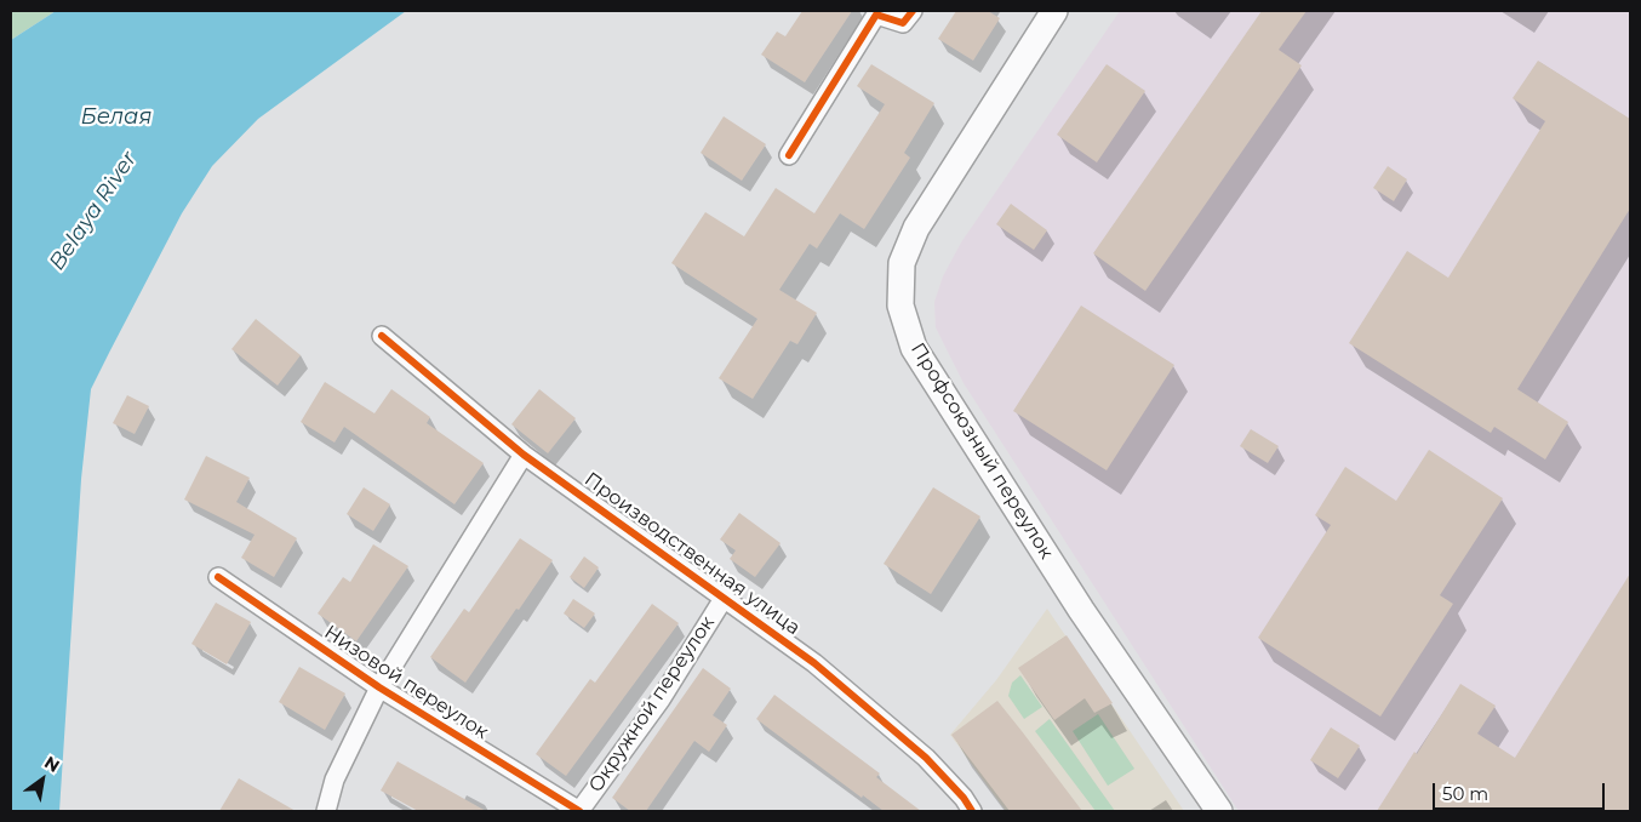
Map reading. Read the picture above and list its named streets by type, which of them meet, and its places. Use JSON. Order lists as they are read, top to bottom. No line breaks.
{"streets":{"main road":["Профсоюзный переулок"],"street":["Производственная улица","Низовой переулок","Окружной переулок"]},"crossings":[["Производственная улица","Окружной переулок"],["Низовой переулок","Окружной переулок"]],"water":["Белая","Belaya River"],"scale_bar":"50 m","north":"top right"}
